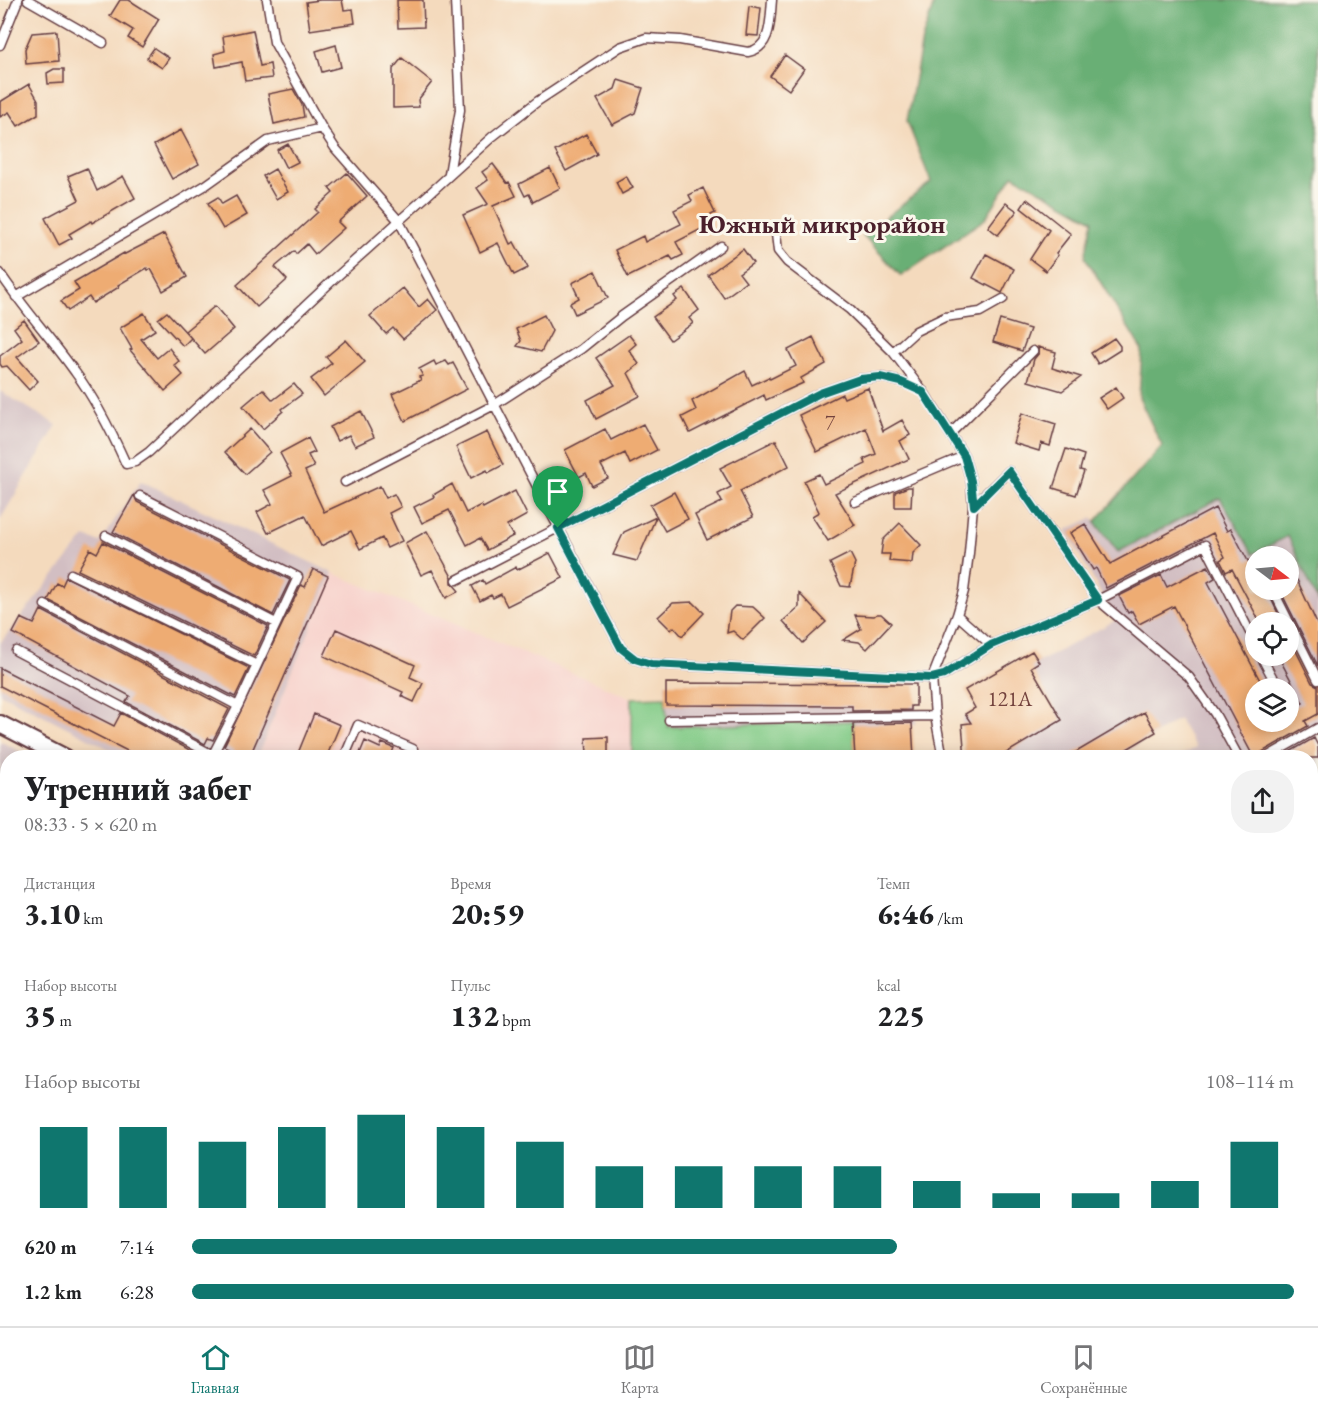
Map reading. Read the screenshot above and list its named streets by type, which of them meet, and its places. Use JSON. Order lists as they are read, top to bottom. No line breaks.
{"districts":["Южный микрорайон"],"house_numbers":["7","121А"],"north":"right","page":{"heading":["Утренний забег","08:33 · 5 × 620 m"],"stats":[["Дистанция","3.10 km"],["Время","20:59"],["Темп","6:46 /km"],["Набор высоты","35 m"],["Пульс","132 bpm"],["kcal","225"]],"chart":["Набор высоты","108–114 m"],"list":[{"name":"620 m","note":"7:14"},{"name":"1.2 km","note":"6:28"}],"tabs":["Главная","Карта","Сохранённые"]}}
